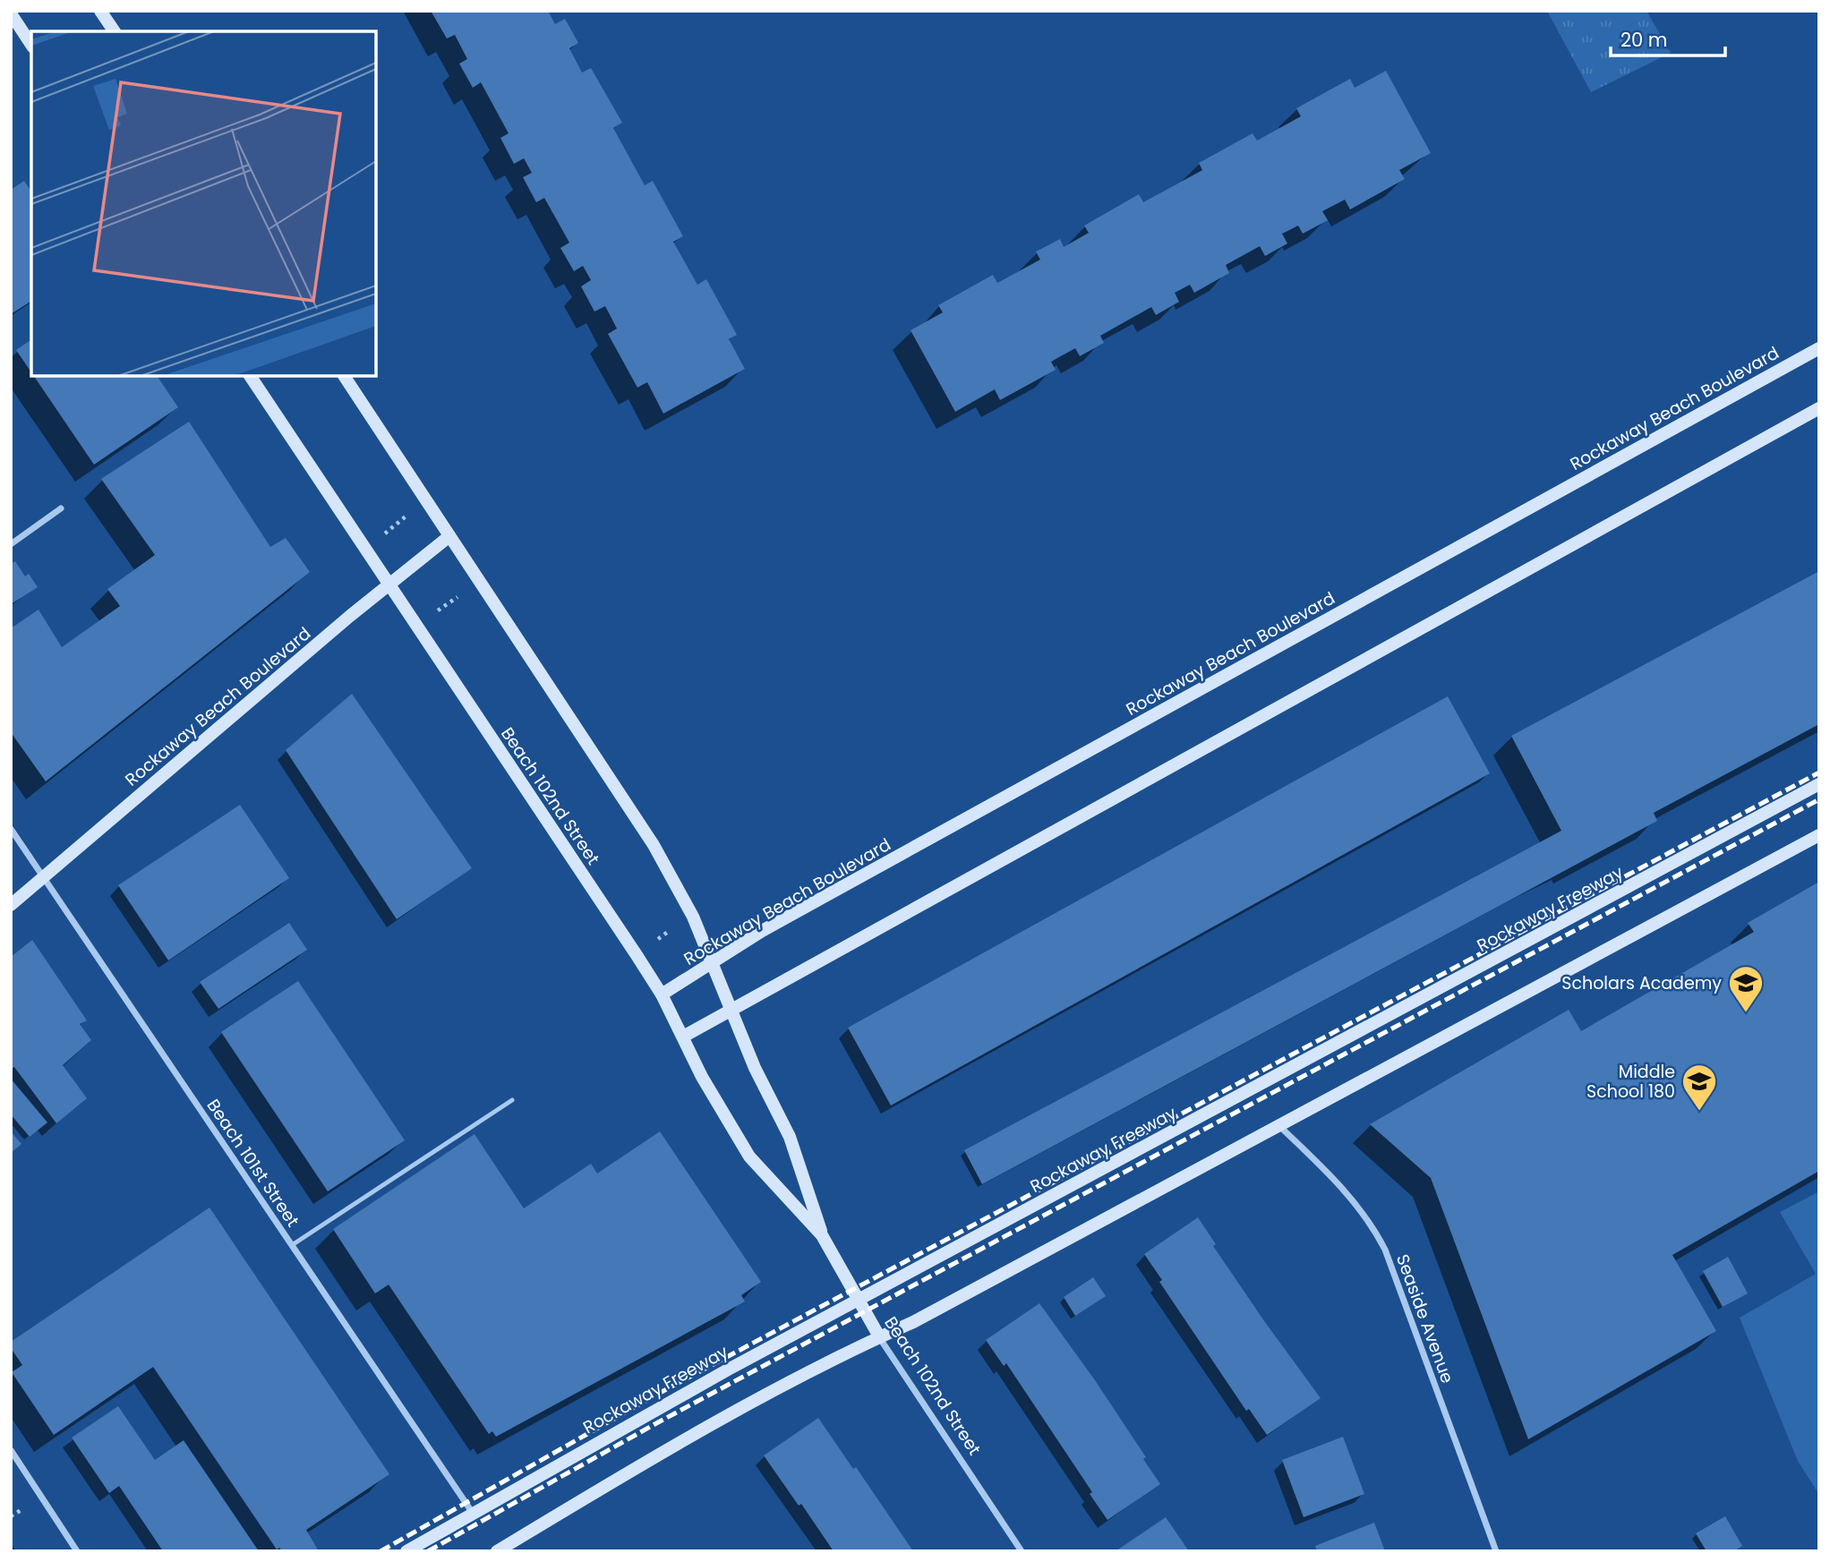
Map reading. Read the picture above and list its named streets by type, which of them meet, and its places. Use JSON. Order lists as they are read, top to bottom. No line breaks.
{"streets":{"street":["Rockaway Beach Boulevard","Beach 102nd Street","Rockaway Freeway","Beach 101st Street","Seaside Avenue"]},"crossings":[["Rockaway Beach Boulevard","Beach 102nd Street"],["Rockaway Beach Boulevard","Beach 101st Street"],["Beach 102nd Street","Rockaway Freeway"],["Rockaway Freeway","Beach 101st Street"]],"places":{"school or university":["Scholars Academy","Middle School 180"]},"scale_bar":"20 m"}
